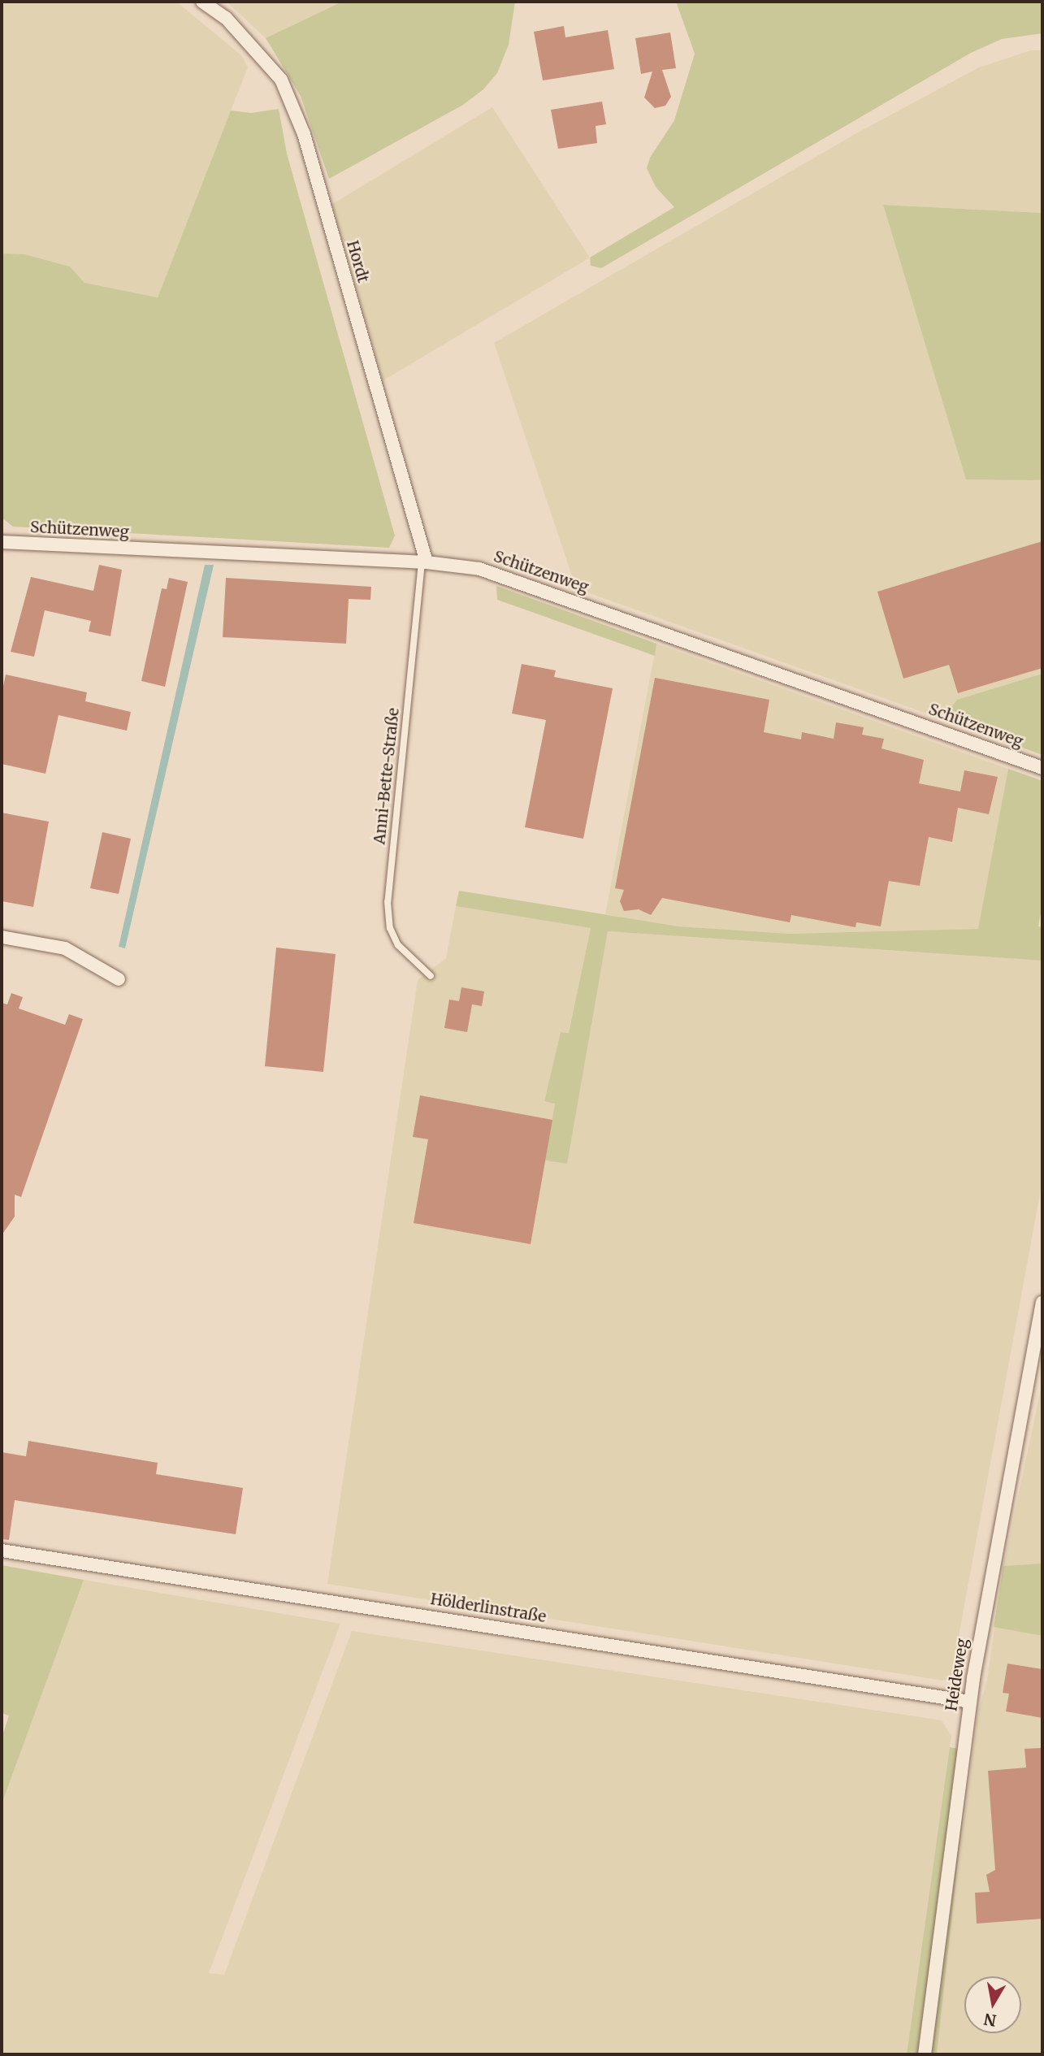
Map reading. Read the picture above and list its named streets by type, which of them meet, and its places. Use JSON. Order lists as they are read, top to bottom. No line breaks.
{"streets":{"street":["Hordt","Schützenweg","Hölderlinstraße","Heideweg"],"lane":["Anni-Bette-Straße"]},"crossings":[["Hordt","Schützenweg"],["Hordt","Anni-Bette-Straße"],["Schützenweg","Anni-Bette-Straße"],["Hölderlinstraße","Heideweg"]],"north":"bottom"}
